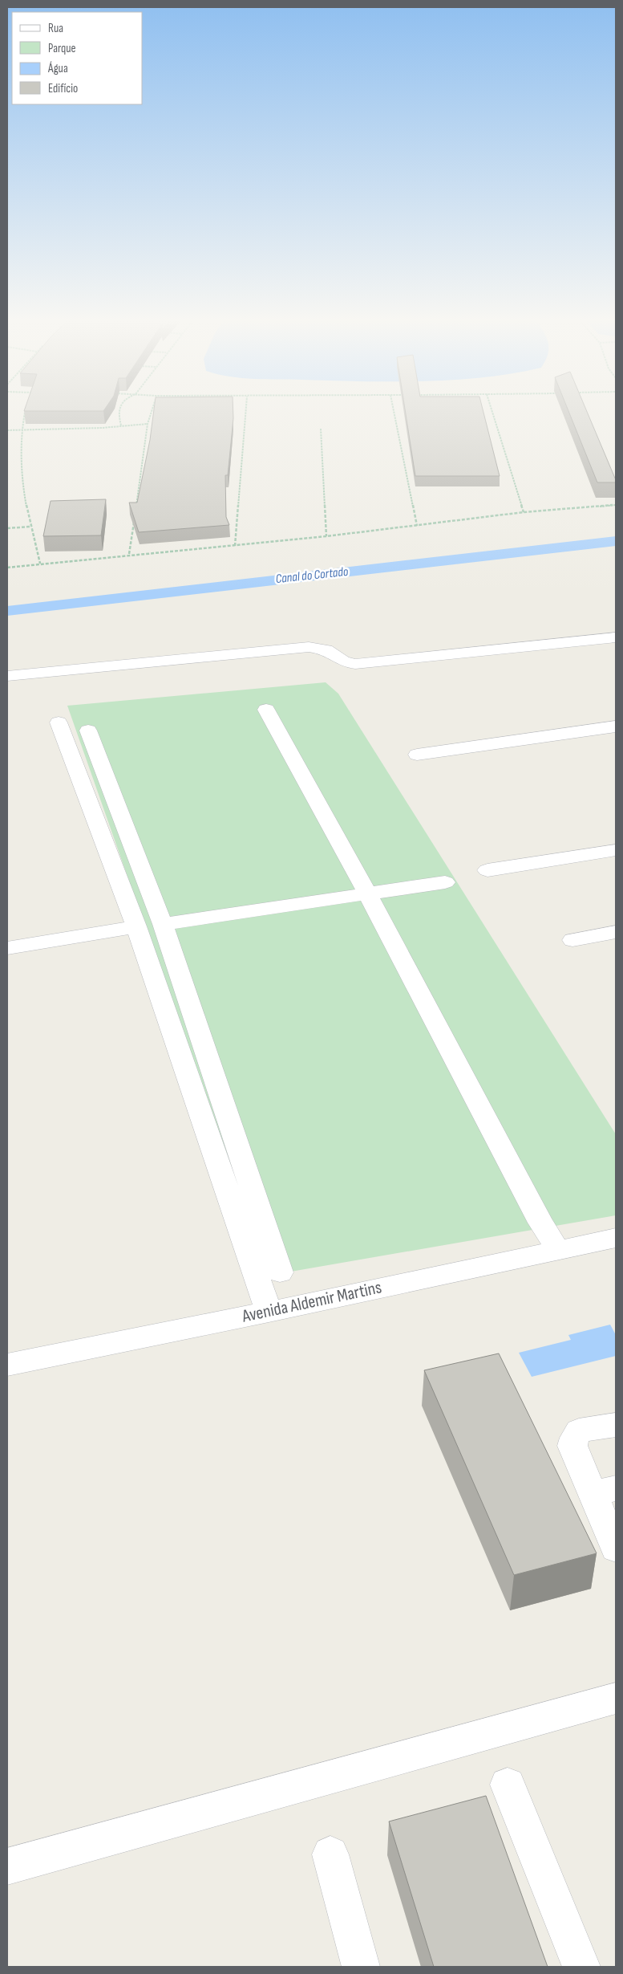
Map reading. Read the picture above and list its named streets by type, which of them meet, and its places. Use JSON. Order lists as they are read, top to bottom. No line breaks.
{"streets":{"street":["Avenida Aldemir Martins"]},"water":["Canal do Cortado"],"legend":["Rua","Parque","Água","Edifício"]}
